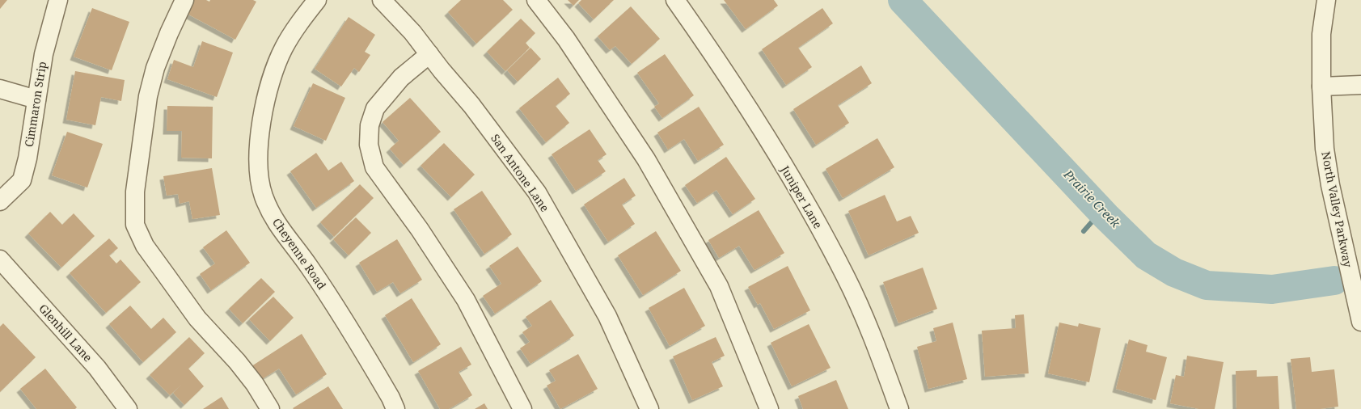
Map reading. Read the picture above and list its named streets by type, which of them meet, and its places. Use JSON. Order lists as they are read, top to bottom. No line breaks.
{"streets":{"street":["Cimmaron Strip","San Antone Lane","Juniper Lane","North Valley Parkway","Cheyenne Road","Glenhill Lane"]},"water":["Prairie Creek"]}
